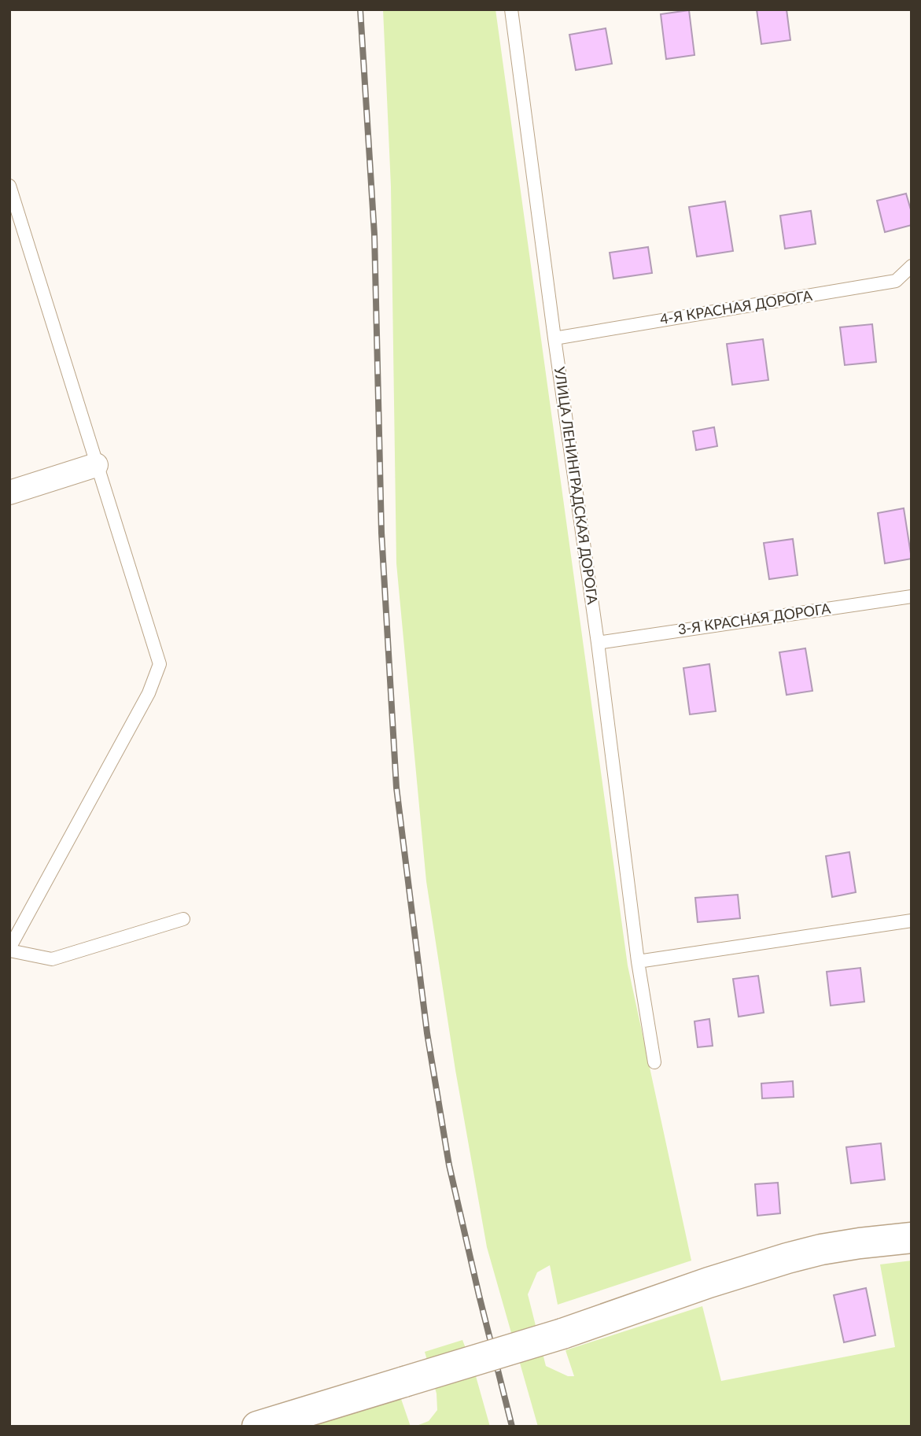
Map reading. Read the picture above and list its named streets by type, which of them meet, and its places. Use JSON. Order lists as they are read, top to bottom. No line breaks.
{"streets":{"lane":["4-Я КРАСНАЯ ДОРОГА","УЛИЦА ЛЕНИНГРАДСКАЯ ДОРОГА","3-Я КРАСНАЯ ДОРОГА"]},"crossings":[["4-Я КРАСНАЯ ДОРОГА","УЛИЦА ЛЕНИНГРАДСКАЯ ДОРОГА"],["УЛИЦА ЛЕНИНГРАДСКАЯ ДОРОГА","3-Я КРАСНАЯ ДОРОГА"]]}
